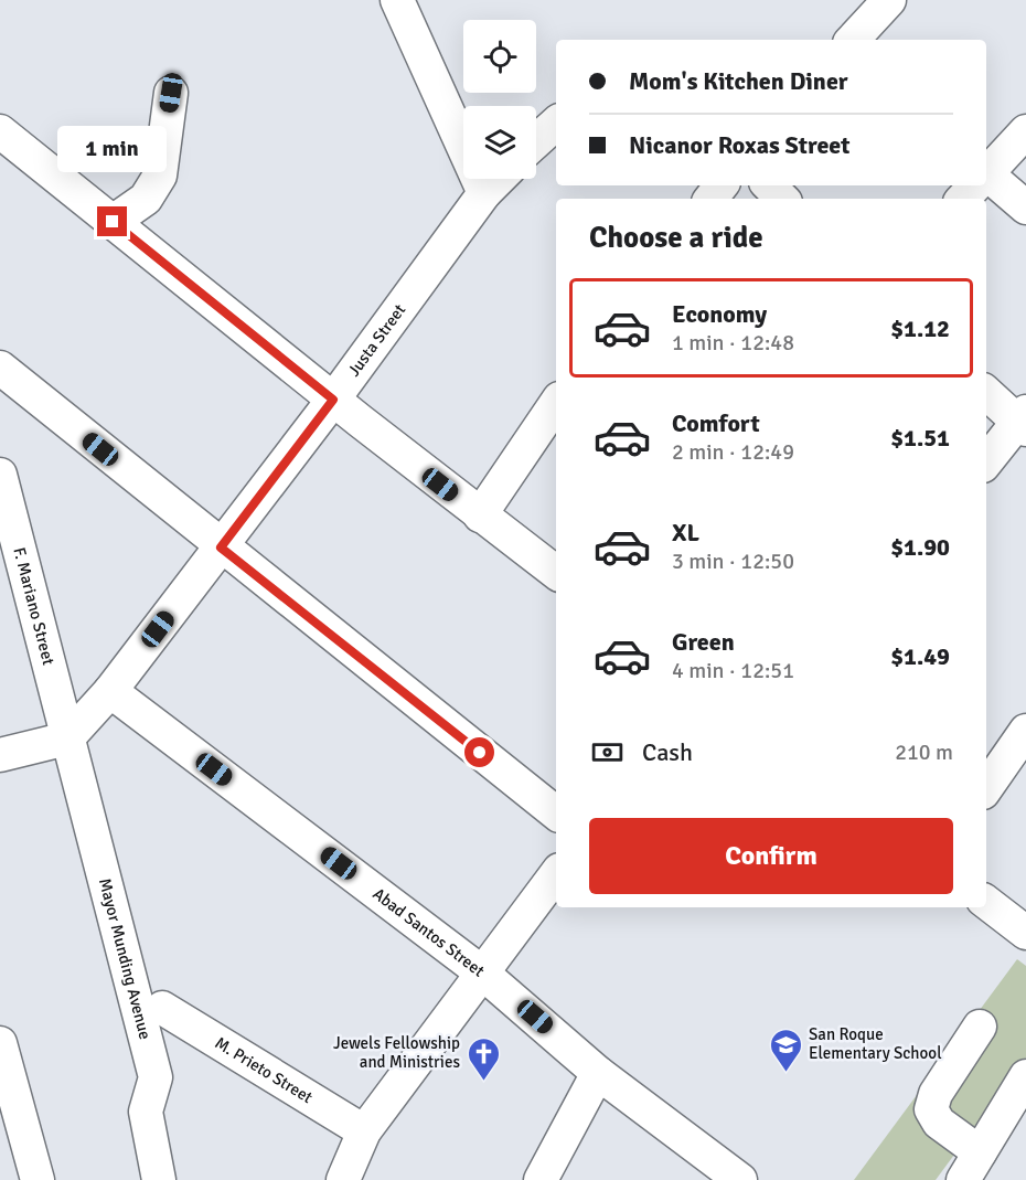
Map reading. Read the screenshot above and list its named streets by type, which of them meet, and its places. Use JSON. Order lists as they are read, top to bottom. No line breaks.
{"streets":{"street":["Justa Street","F. Mariano Street","Abad Santos Street","Mayor Munding Avenue","M. Prieto Street"]},"crossings":[["Justa Street","F. Mariano Street"],["Justa Street","Abad Santos Street"],["Justa Street","Mayor Munding Avenue"],["F. Mariano Street","Mayor Munding Avenue"]],"places":{"school or university":["San Roque Elementary School"],"church":["Jewels Fellowship and Ministries"]},"page":{"banner":["Mom's Kitchen Diner","Nicanor Roxas Street"],"bubble":"1 min","heading":"Choose a ride","list":[{"name":"Economy","note":"1 min · 12:48","value":"$1.12"},{"name":"Comfort","note":"2 min · 12:49","value":"$1.51"},{"name":"XL","note":"3 min · 12:50","value":"$1.90"},{"name":"Green","note":"4 min · 12:51","value":"$1.49"}],"pay":["Cash","210 m"],"buttons":"Confirm"}}
